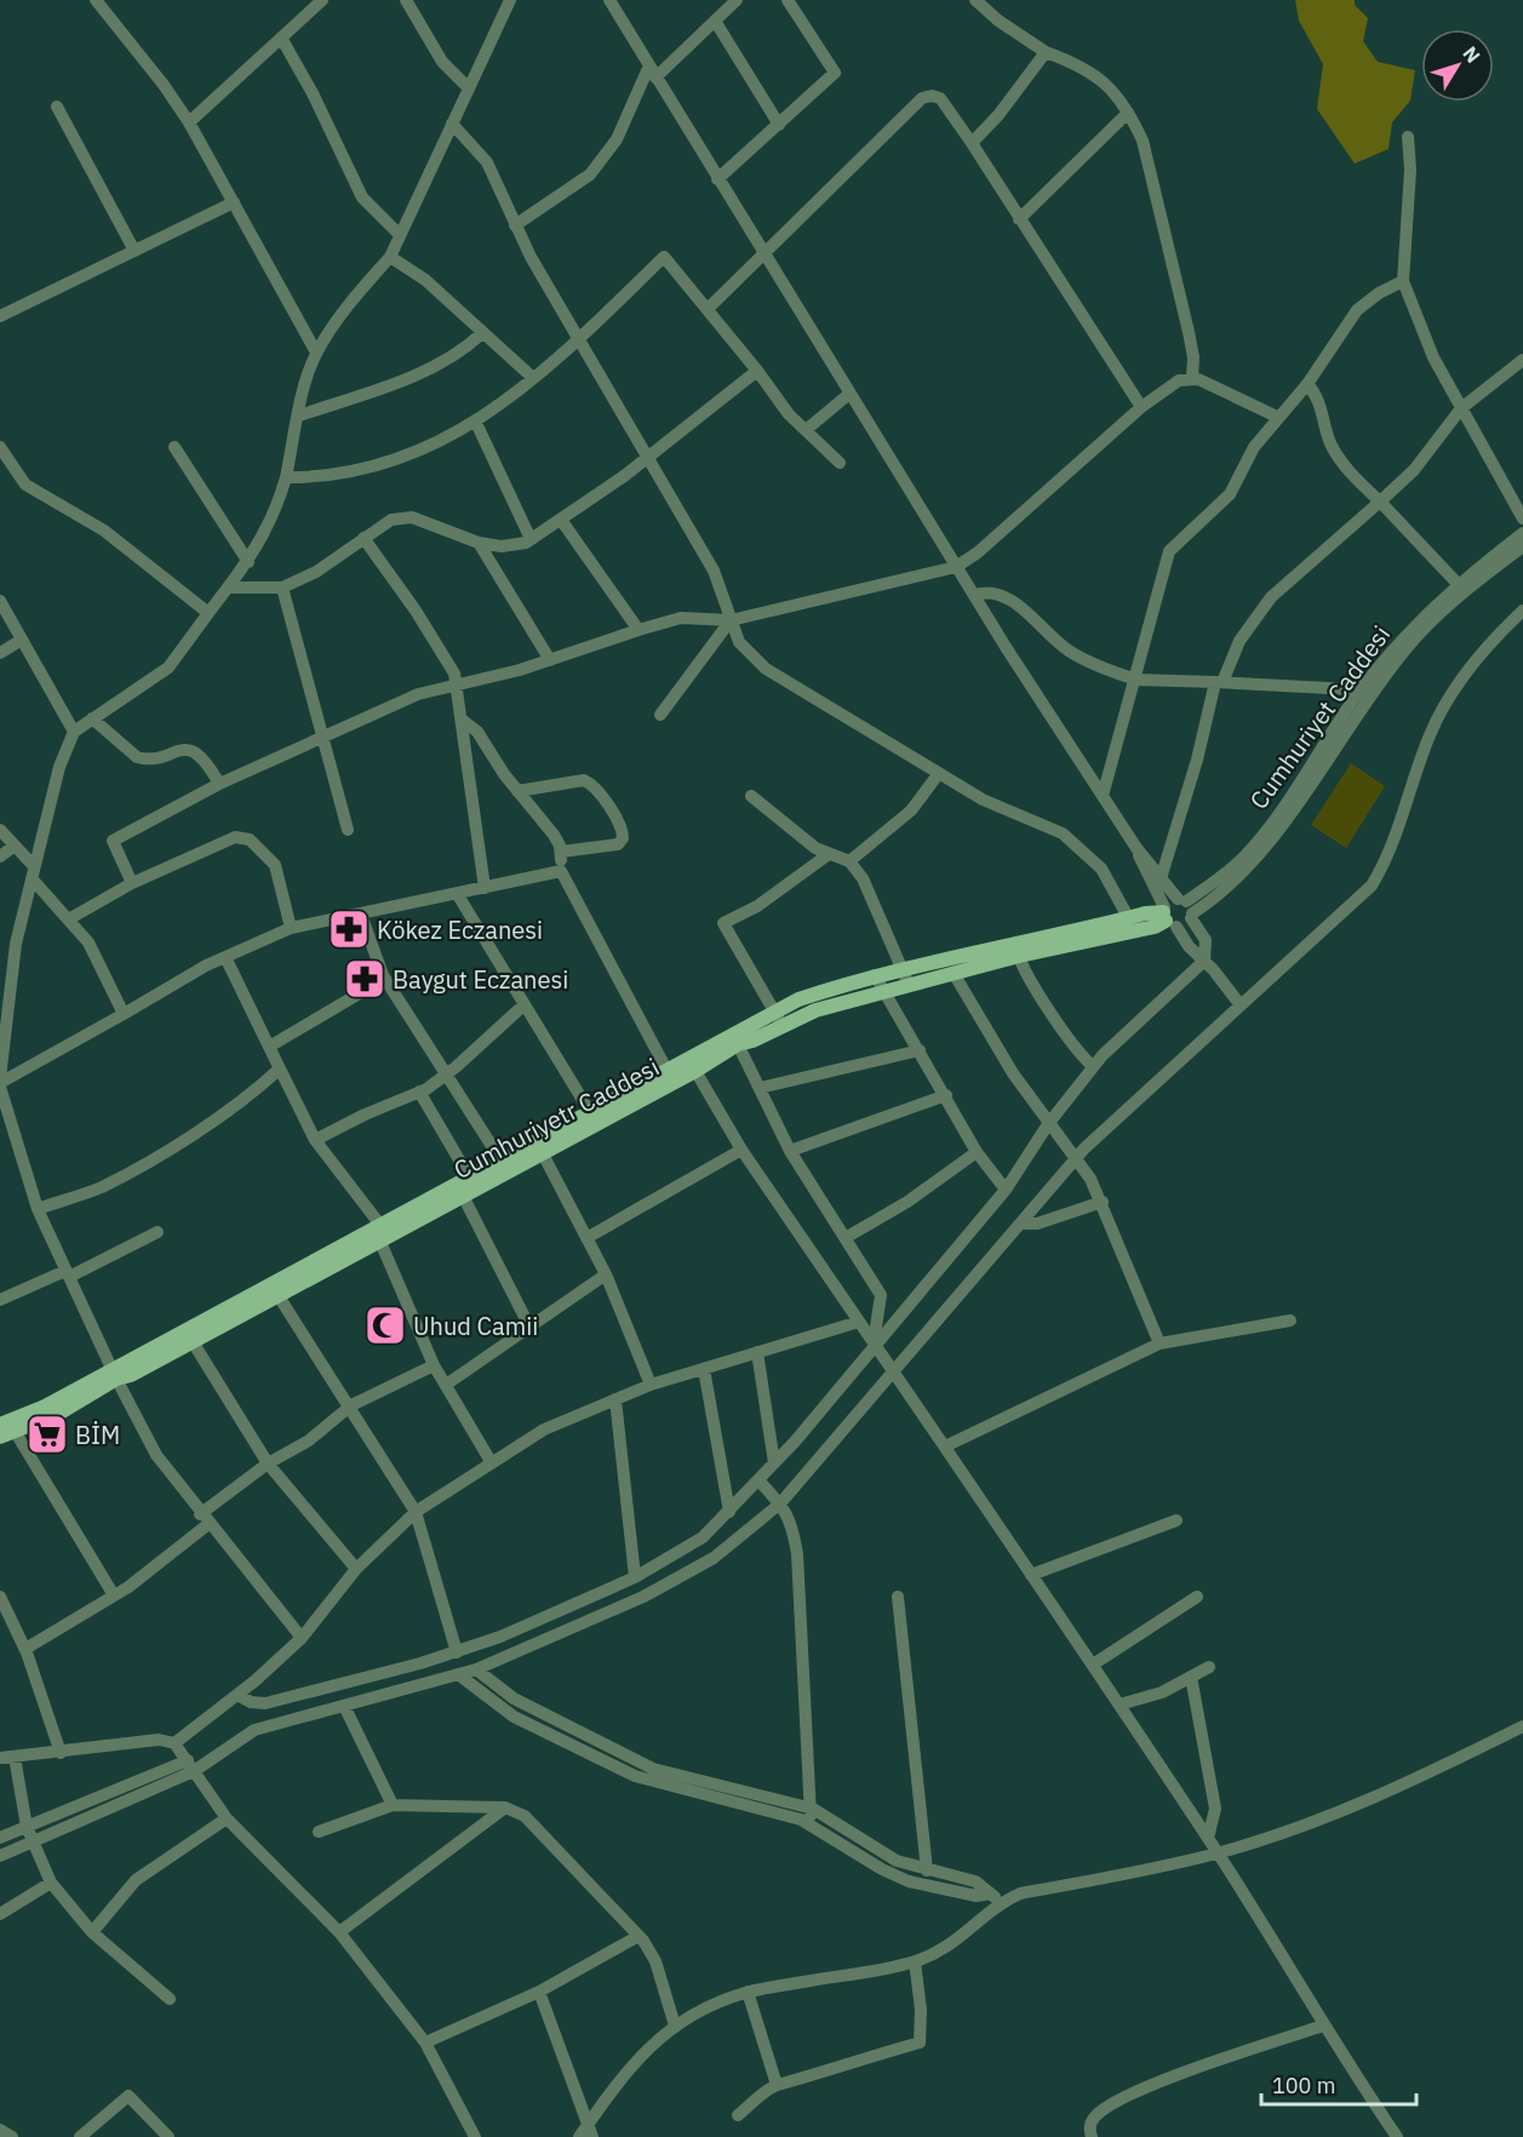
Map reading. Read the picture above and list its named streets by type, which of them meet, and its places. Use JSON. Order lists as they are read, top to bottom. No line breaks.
{"streets":{"main road":["Cumhuriyetr Caddesi"],"street":["Cumhuriyet Caddesi"]},"places":{"pharmacy":["Kökez Eczanesi","Baygut Eczanesi"],"mosque":["Uhud Camii"],"supermarket":["BİM"]},"scale_bar":"100 m","north":"top right"}
